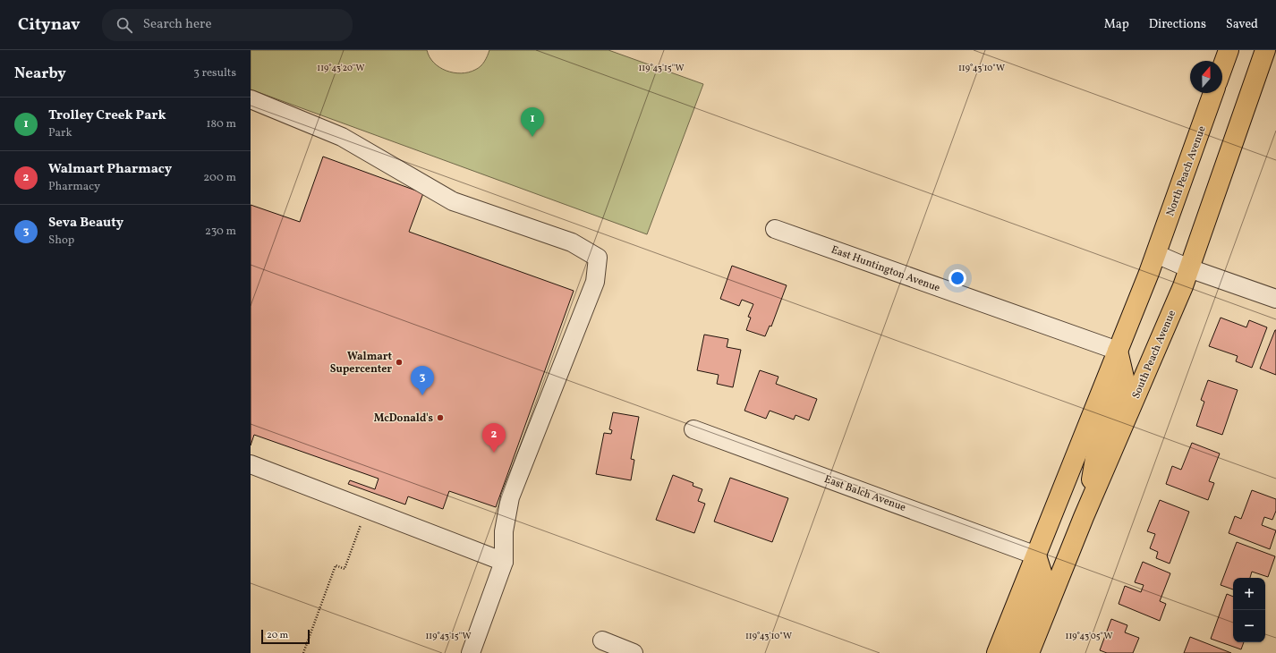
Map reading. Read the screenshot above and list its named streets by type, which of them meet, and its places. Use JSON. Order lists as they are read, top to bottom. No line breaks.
{"streets":{"main road":["North Peach Avenue","South Peach Avenue"],"street":["East Huntington Avenue","East Balch Avenue"]},"places":["Walmart Supercenter","McDonald's"],"scale_bar":"20 m","north":"top","page":{"header":"Citynav","search":"Search here","nav":["Map","Directions","Saved"],"heading":["Nearby","3 results"],"list":[{"mark":"1","name":"Trolley Creek Park","note":"Park","value":"180 m"},{"mark":"2","name":"Walmart Pharmacy","note":"Pharmacy","value":"200 m"},{"mark":"3","name":"Seva Beauty","note":"Shop","value":"230 m"}],"pins":["1","3","2"],"map_buttons":["+","−"],"scale":"20 m"},"coordinates":["119°43'20\"W","119°43'15\"W","119°43'10\"W","119°43'05\"W"]}
